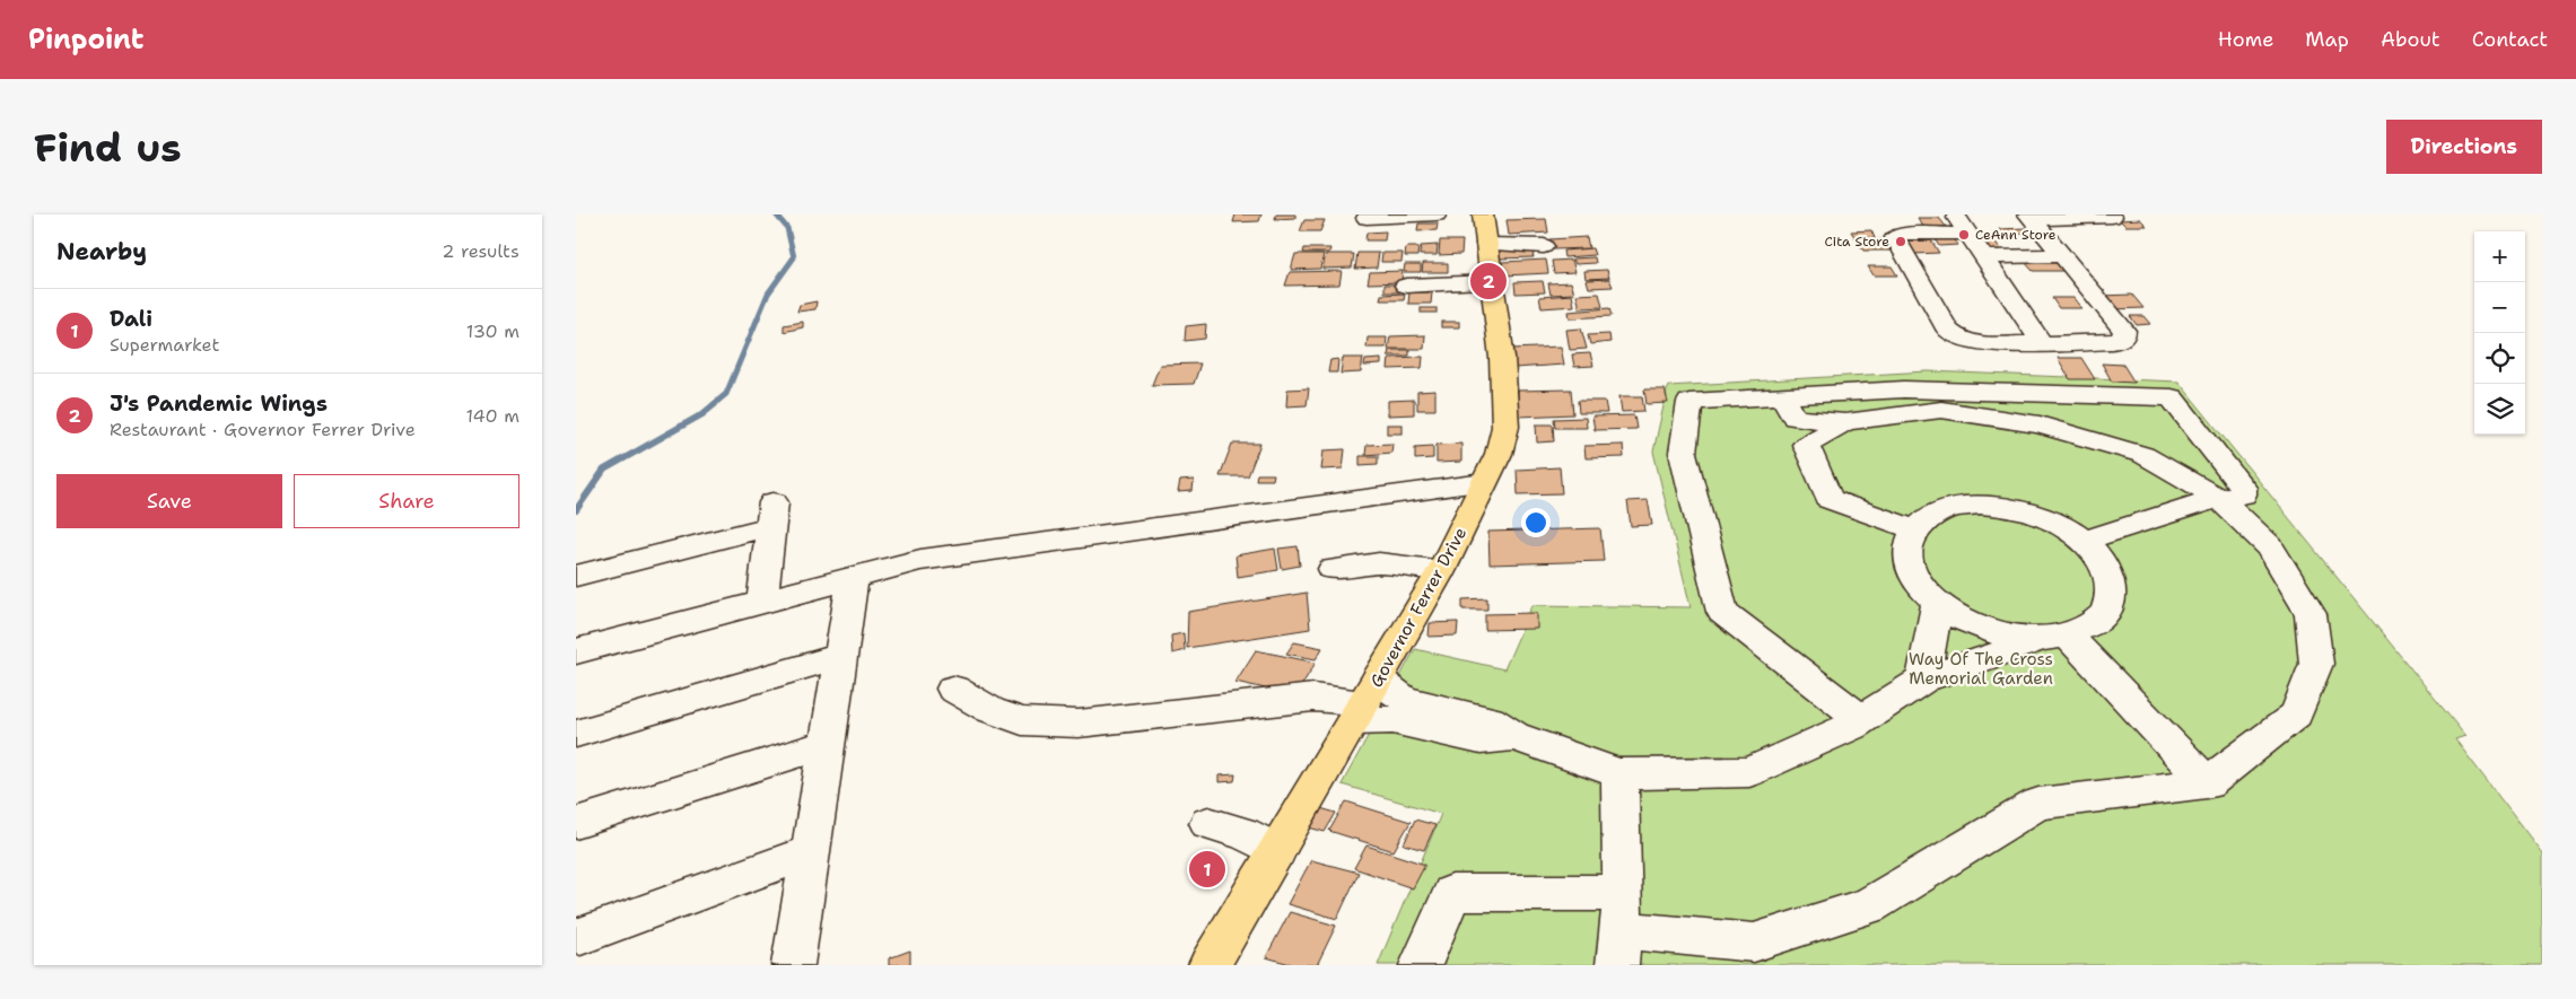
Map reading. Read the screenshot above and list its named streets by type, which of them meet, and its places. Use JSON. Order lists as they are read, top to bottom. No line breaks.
{"streets":{"main road":["Governor Ferrer Drive"]},"parks":["Way Of The Cross Memorial Garden"],"places":["CeAnn Store","Cita Store"],"page":{"header":"Pinpoint","nav":["Home","Map","About","Contact"],"buttons":["Directions",["Save","Share"]],"title":"Find us","heading":["Nearby","2 results"],"map_buttons":["+","−"],"pins":["2","1"],"list":[{"mark":"1","name":"Dali","note":"Supermarket","value":"130 m"},{"mark":"2","name":"J's Pandemic Wings","note":"Restaurant · Governor Ferrer Drive","value":"140 m"}]}}
